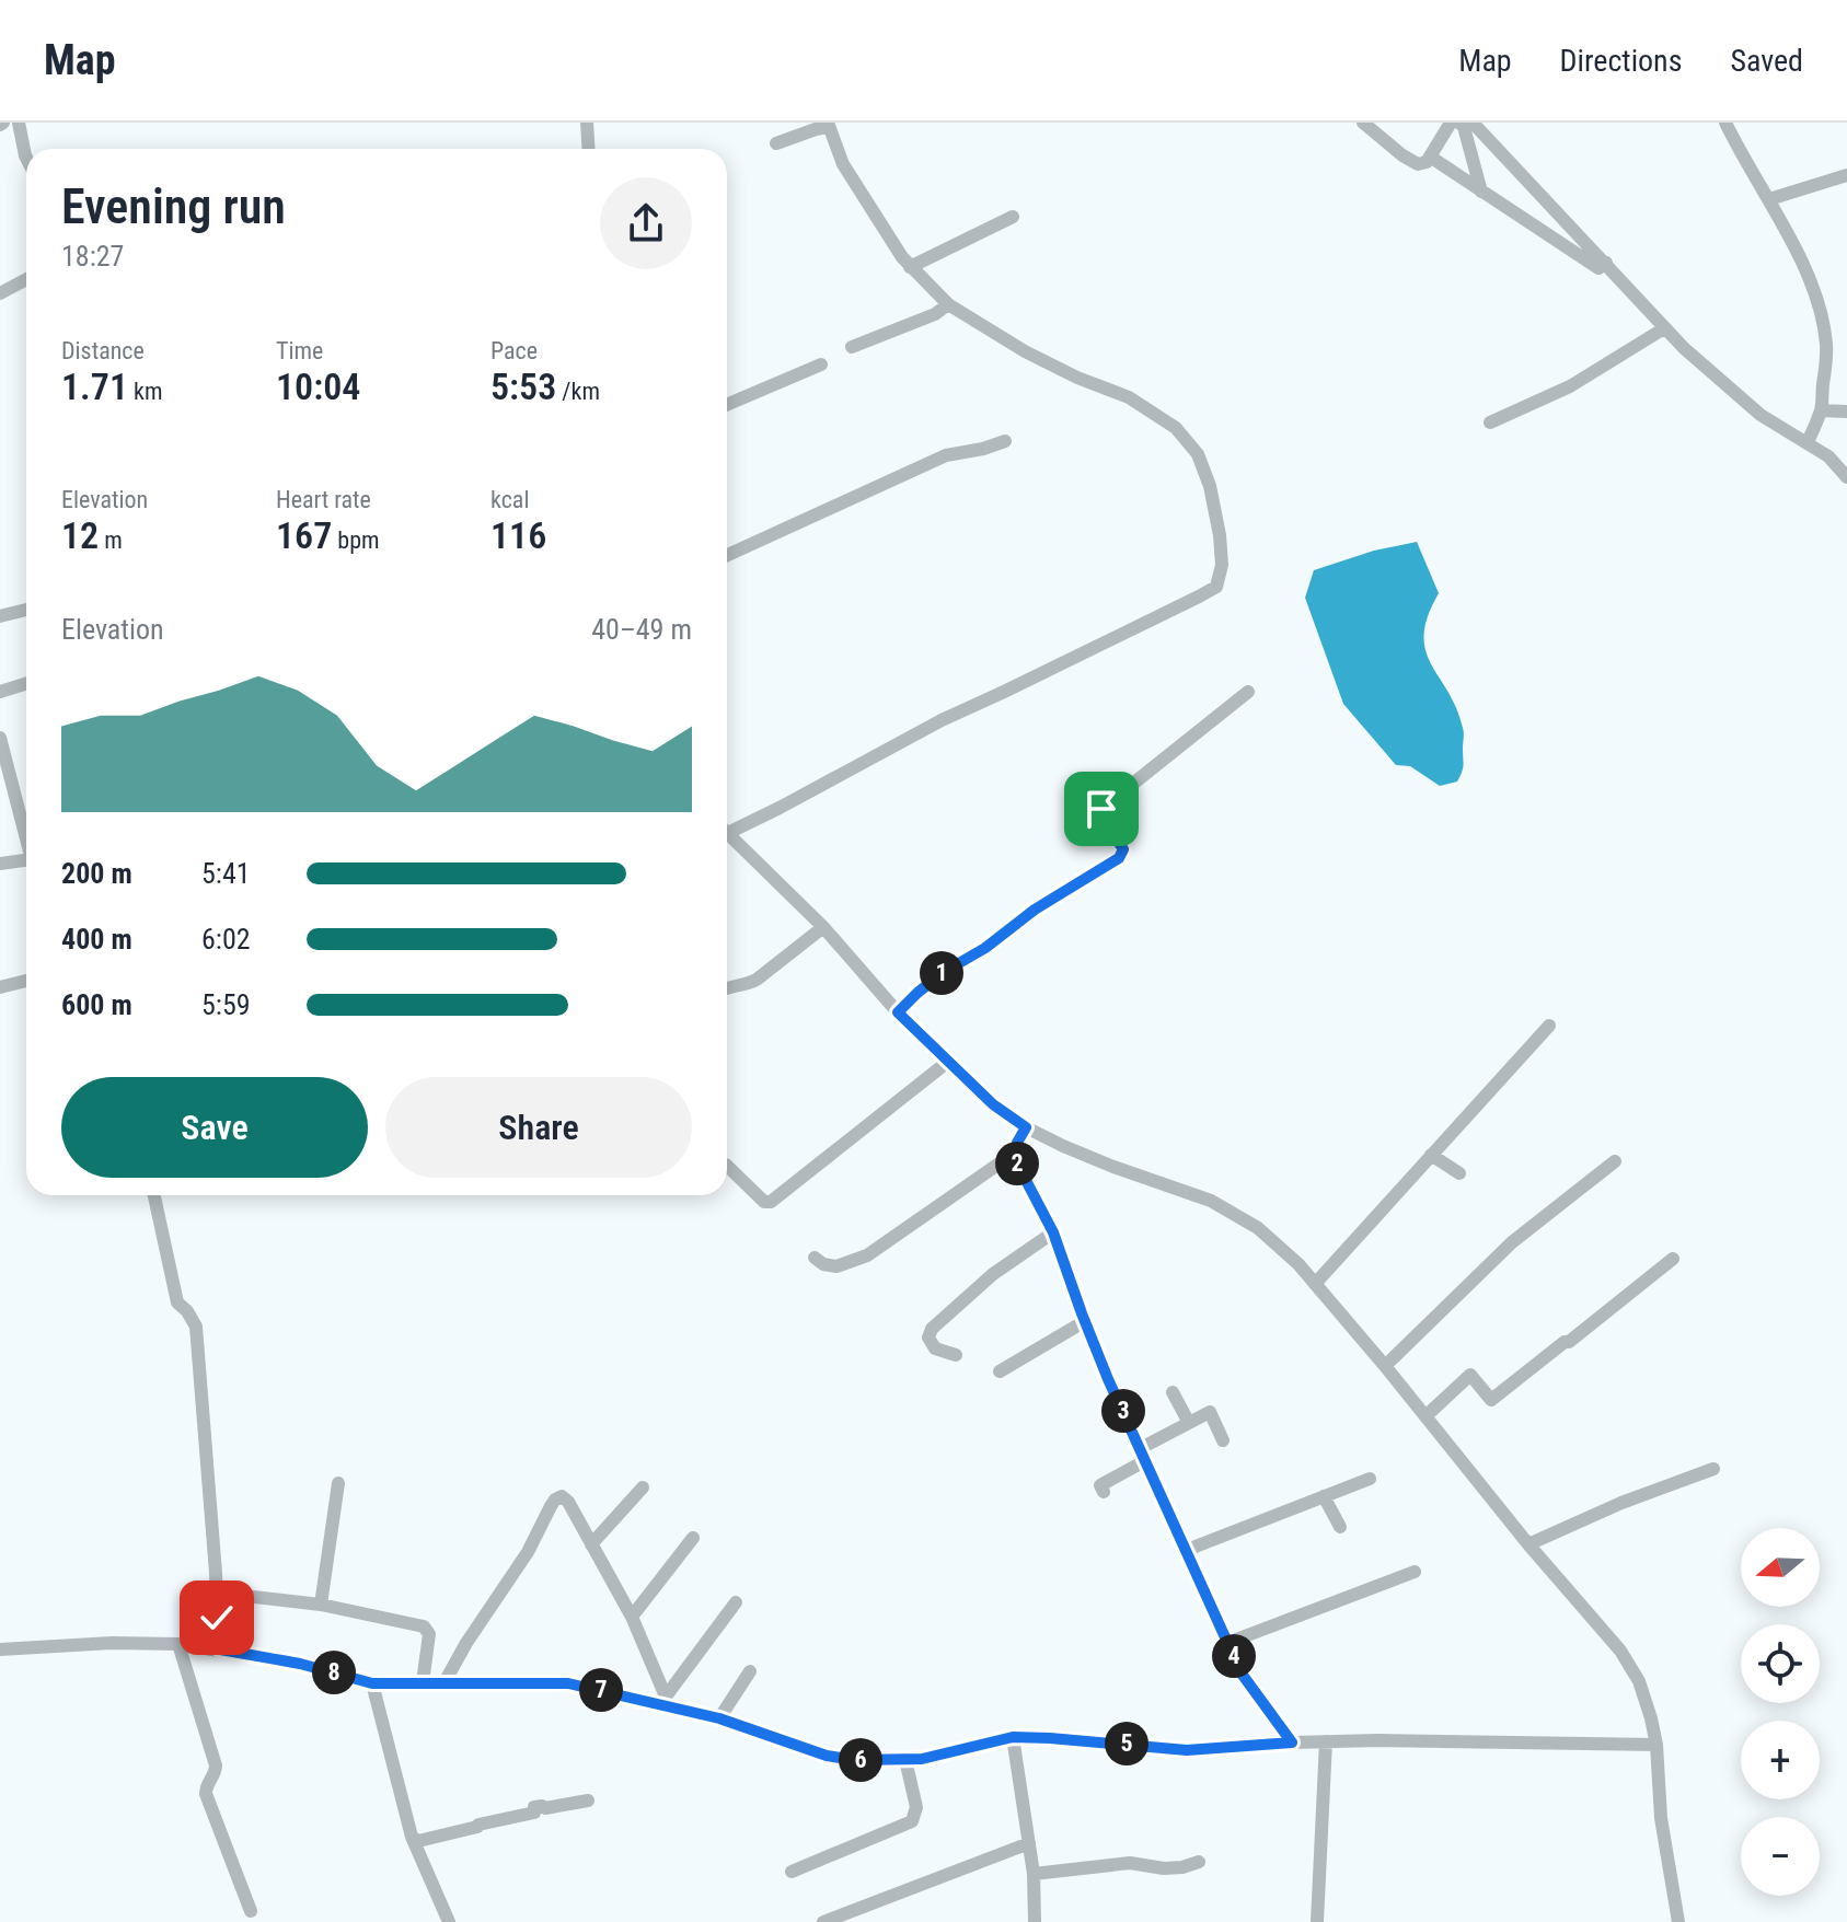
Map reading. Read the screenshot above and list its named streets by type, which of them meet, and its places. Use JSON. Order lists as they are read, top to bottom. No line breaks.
{"north":"left","page":{"header":"Map","nav":["Map","Directions","Saved"],"heading":["Evening run","18:27"],"stats":[["Distance","1.71 km"],["Time","10:04"],["Pace","5:53 /km"],["Elevation","12 m"],["Heart rate","167 bpm"],["kcal","116"]],"chart":["Elevation","40–49 m"],"list":[{"name":"200 m","note":"5:41"},{"name":"400 m","note":"6:02"},{"name":"600 m","note":"5:59"}],"pins":["1","2","3","4","8","7","5","6"],"buttons":["Save","Share"],"map_buttons":["+","−"]}}
